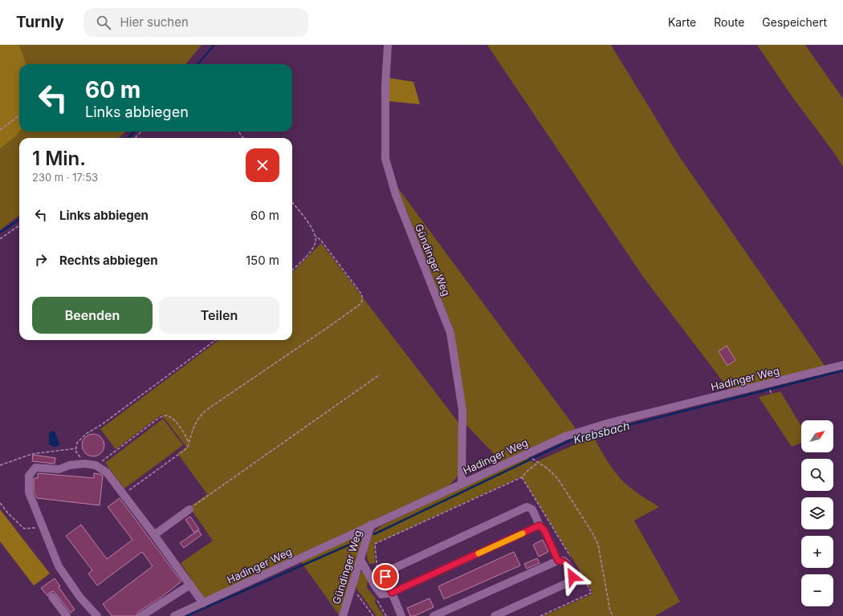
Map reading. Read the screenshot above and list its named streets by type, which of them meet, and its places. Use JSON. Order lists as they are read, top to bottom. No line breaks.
{"streets":{"street":["Gündinger Weg","Hadinger Weg"]},"crossings":[["Gündinger Weg","Hadinger Weg"]],"water":["Krebsbach"],"north":"top right","page":{"header":"Turnly","search":"Hier suchen","nav":["Karte","Route","Gespeichert"],"turn":["60 m","Links abbiegen"],"heading":["1 Min.","230 m · 17:53"],"list":[{"name":"Links abbiegen","value":"60 m"},{"name":"Rechts abbiegen","value":"150 m"}],"buttons":["Beenden","Teilen"],"map_buttons":["+","−"]}}
